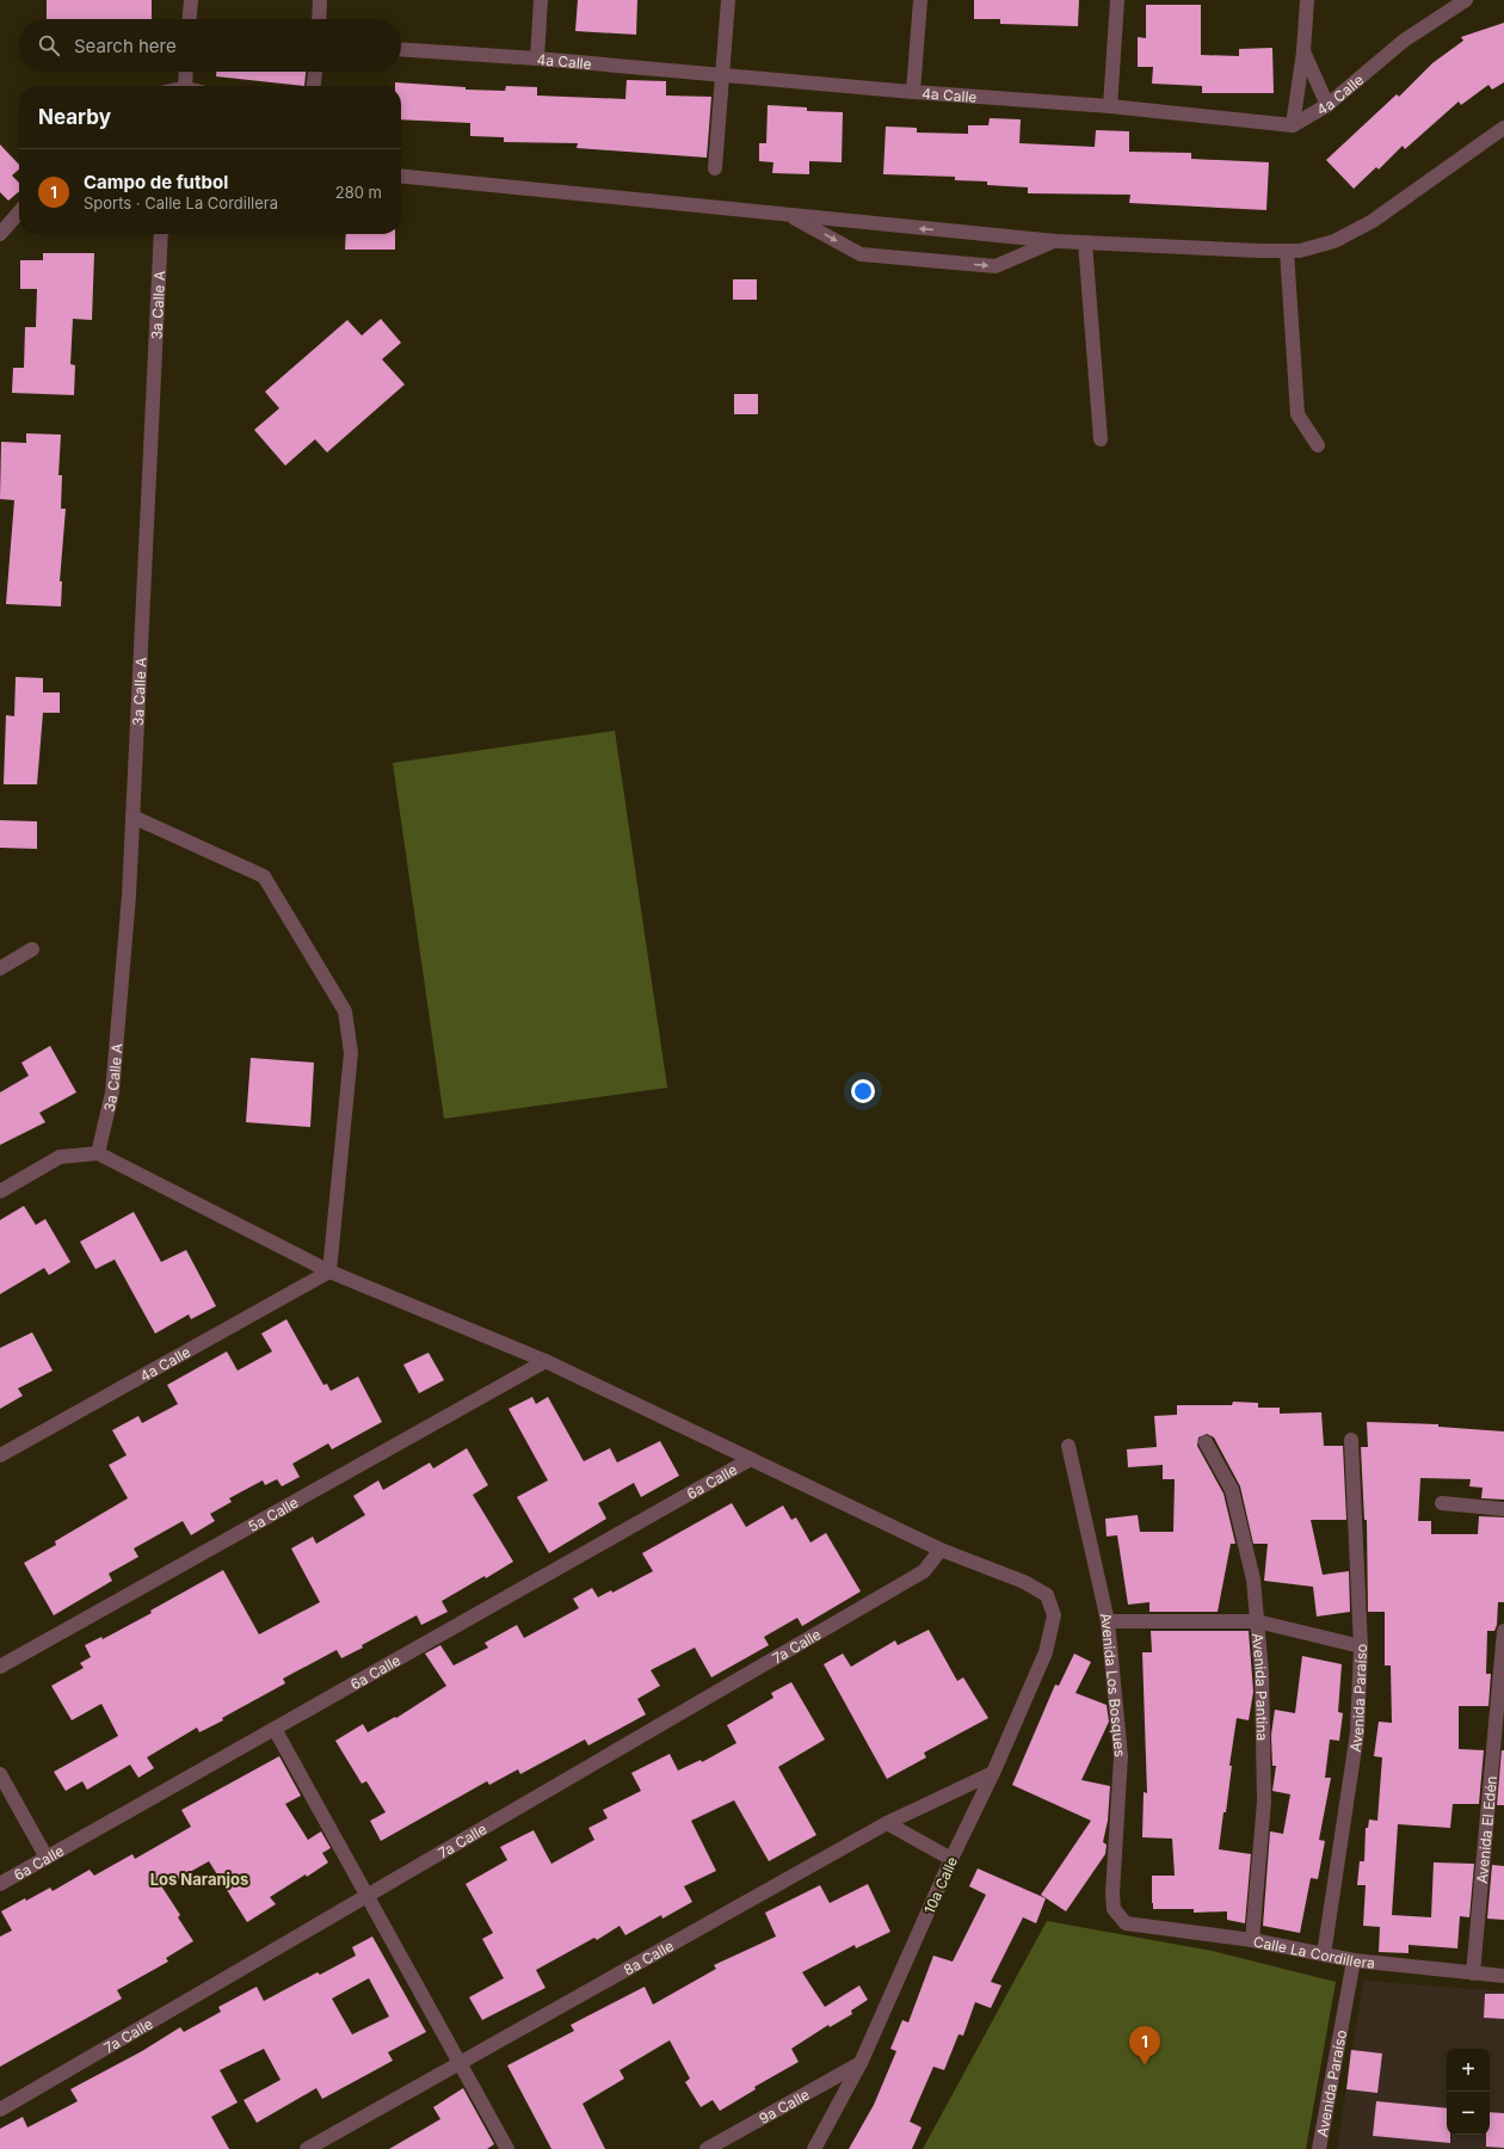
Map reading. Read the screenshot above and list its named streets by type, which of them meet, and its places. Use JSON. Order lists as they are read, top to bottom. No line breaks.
{"streets":{"street":["4a Calle","3a Calle A","6a Calle","5a Calle","7a Calle","Avenida Los Bosques","Avenida Pantina","Avenida Paraíso","Avenida El Edén","10a Calle","Calle La Cordillera","8a Calle","9a Calle"]},"crossings":[["7a Calle","10a Calle"],["Avenida Los Bosques","Calle La Cordillera"],["Avenida Pantina","Calle La Cordillera"],["Avenida Paraíso","Calle La Cordillera"],["Avenida El Edén","Calle La Cordillera"],["10a Calle","8a Calle"],["10a Calle","9a Calle"]],"districts":["Los Naranjos"],"page":{"search":"Search here","heading":"Nearby","list":[{"mark":"1","name":"Campo de futbol","note":"Sports · Calle La Cordillera","value":"280 m"}],"pins":"1","map_buttons":["+","−"]}}
